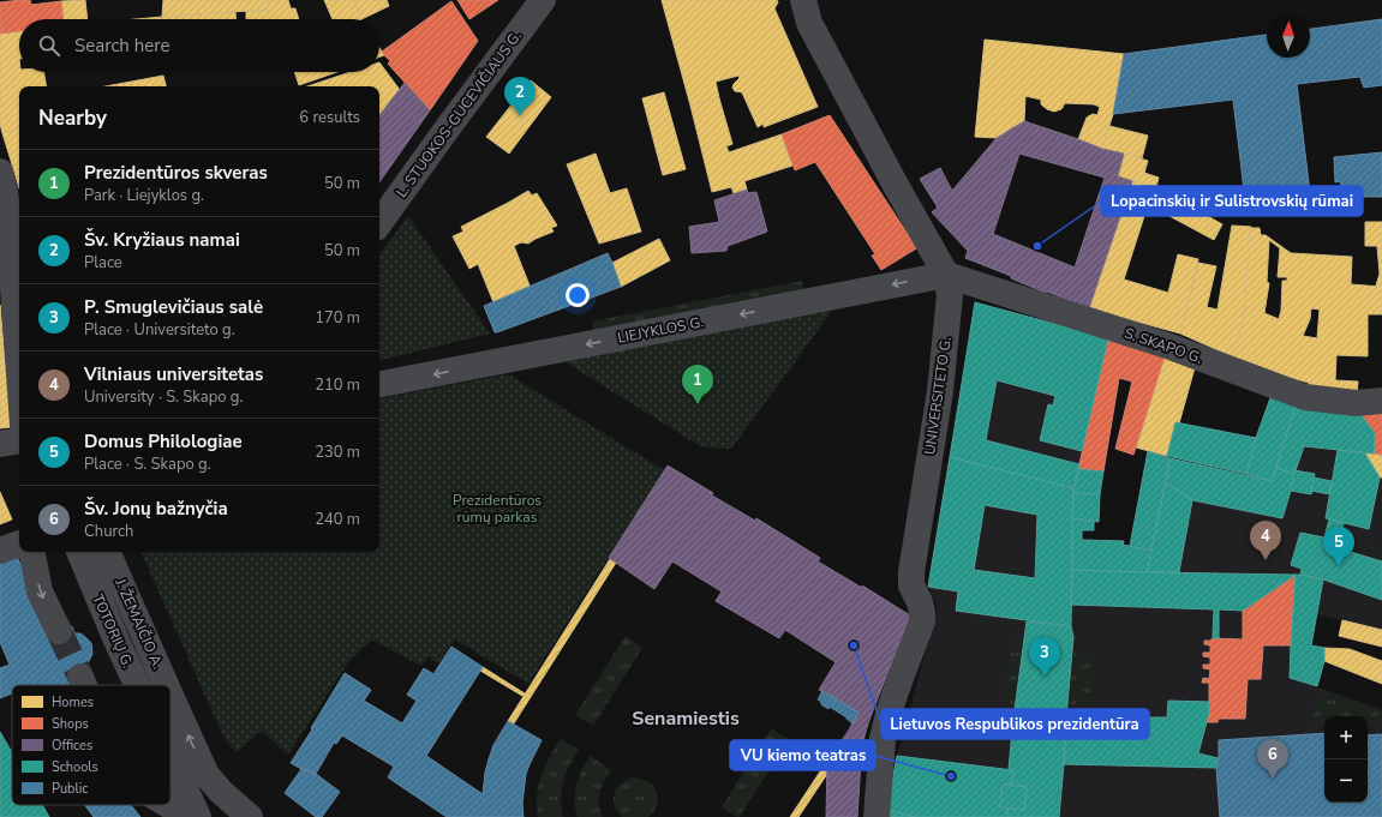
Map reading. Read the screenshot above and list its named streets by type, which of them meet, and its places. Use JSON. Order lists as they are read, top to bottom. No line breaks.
{"streets":{"street":["L. STUOKOS-GUCEVIČIAUS G.","LIEJYKLOS G.","S. SKAPO G.","UNIVERSITETO G.","J. ŽEMAIČIO A.","TOTORIŲ G."]},"crossings":[["LIEJYKLOS G.","S. SKAPO G."],["LIEJYKLOS G.","UNIVERSITETO G."],["S. SKAPO G.","UNIVERSITETO G."]],"one_way":["LIEJYKLOS G."],"districts":["Senamiestis"],"parks":["Prezidentūros rūmų parkas"],"places":["Lopacinskių ir Sulistrovskių rūmai","Lietuvos Respublikos prezidentūra","VU kiemo teatras"],"legend":["Homes","Shops","Offices","Schools","Public"],"north":"top","page":{"search":"Search here","pins":["2","1","4","5","3","6"],"heading":["Nearby","6 results"],"list":[{"mark":"1","name":"Prezidentūros skveras","note":"Park · Liejyklos g.","value":"50 m"},{"mark":"2","name":"Šv. Kryžiaus namai","note":"Place","value":"50 m"},{"mark":"3","name":"P. Smuglevičiaus salė","note":"Place · Universiteto g.","value":"170 m"},{"mark":"4","name":"Vilniaus universitetas","note":"University · S. Skapo g.","value":"210 m"},{"mark":"5","name":"Domus Philologiae","note":"Place · S. Skapo g.","value":"230 m"},{"mark":"6","name":"Šv. Jonų bažnyčia","note":"Church","value":"240 m"}],"map_buttons":["+","−"]}}
